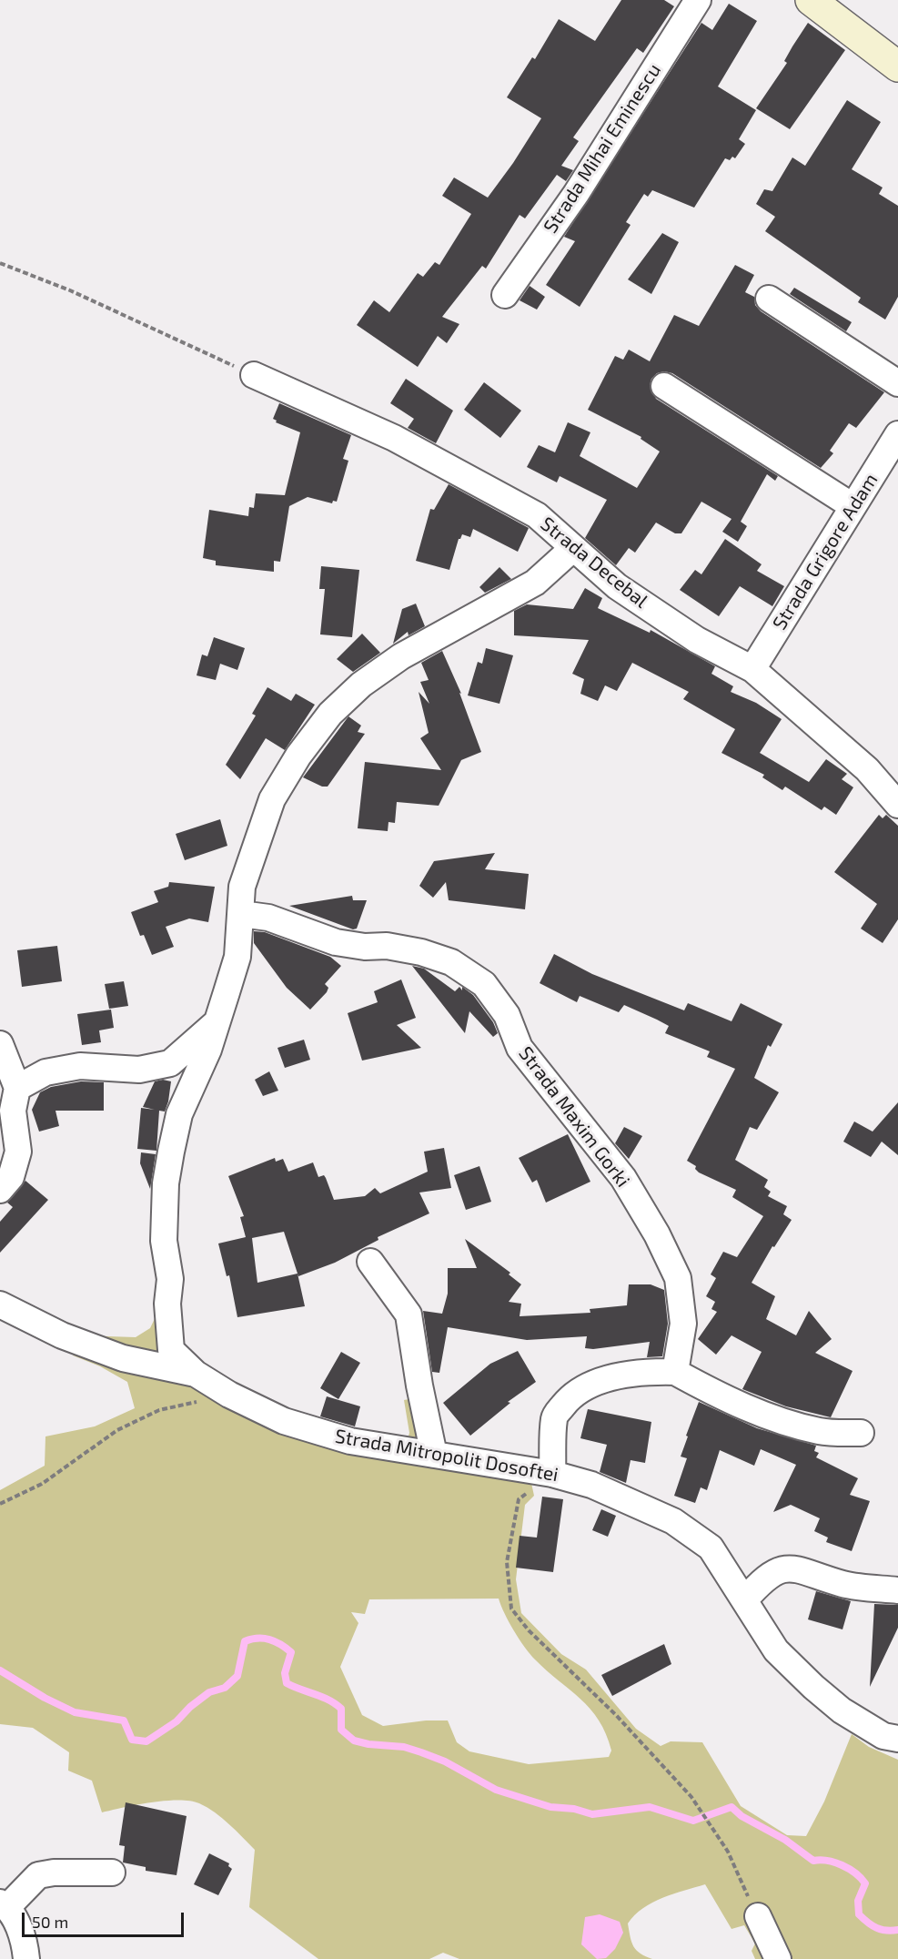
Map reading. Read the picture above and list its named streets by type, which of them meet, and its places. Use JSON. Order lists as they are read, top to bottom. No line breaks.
{"streets":{"street":["Strada Mihai Eminescu","Strada Grigore Adam","Strada Decebal","Strada Maxim Gorki","Strada Mitropolit Dosoftei"]},"crossings":[["Strada Grigore Adam","Strada Decebal"]],"scale_bar":"50 m"}
